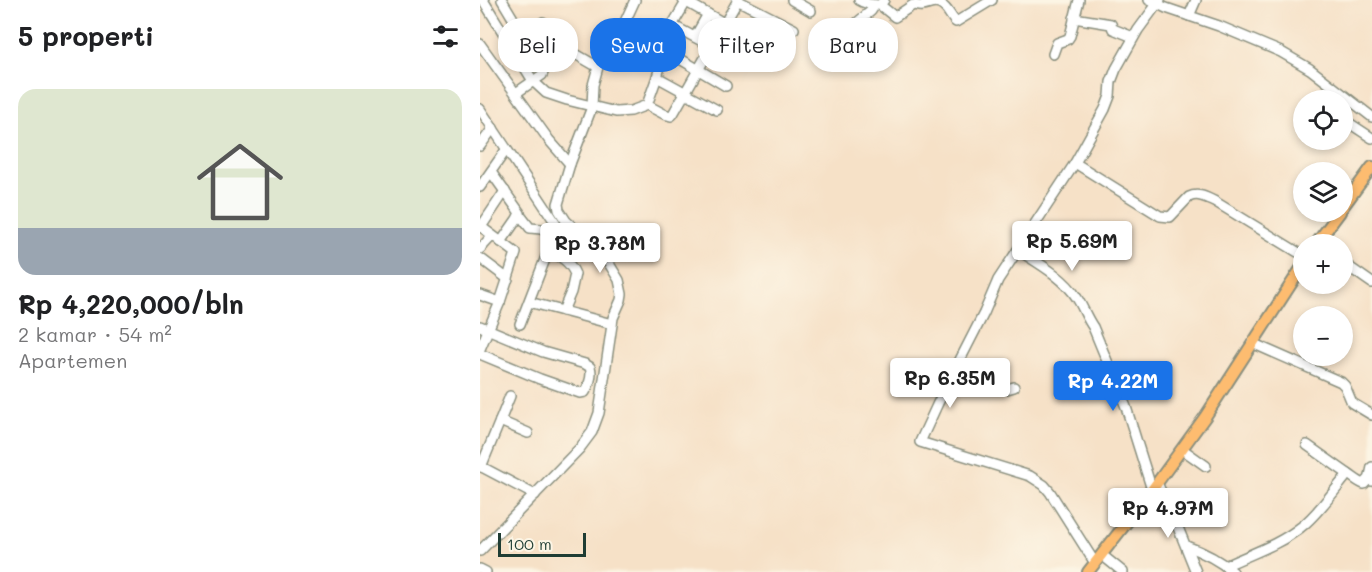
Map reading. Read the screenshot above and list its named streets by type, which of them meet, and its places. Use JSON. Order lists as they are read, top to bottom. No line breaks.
{"scale_bar":"100 m","page":{"heading":"5 properti","chip":["Beli","Sewa","Filter","Baru"],"list":[{"name":"Rp 4,220,000/bln","note":"2 kamar · 54 m² · Apartemen"}],"map_buttons":["+","−"],"price":["Rp 5.69M","Rp 3.78M","Rp 6.35M","Rp 4.22M","Rp 4.97M"],"scale":"100 m"}}
